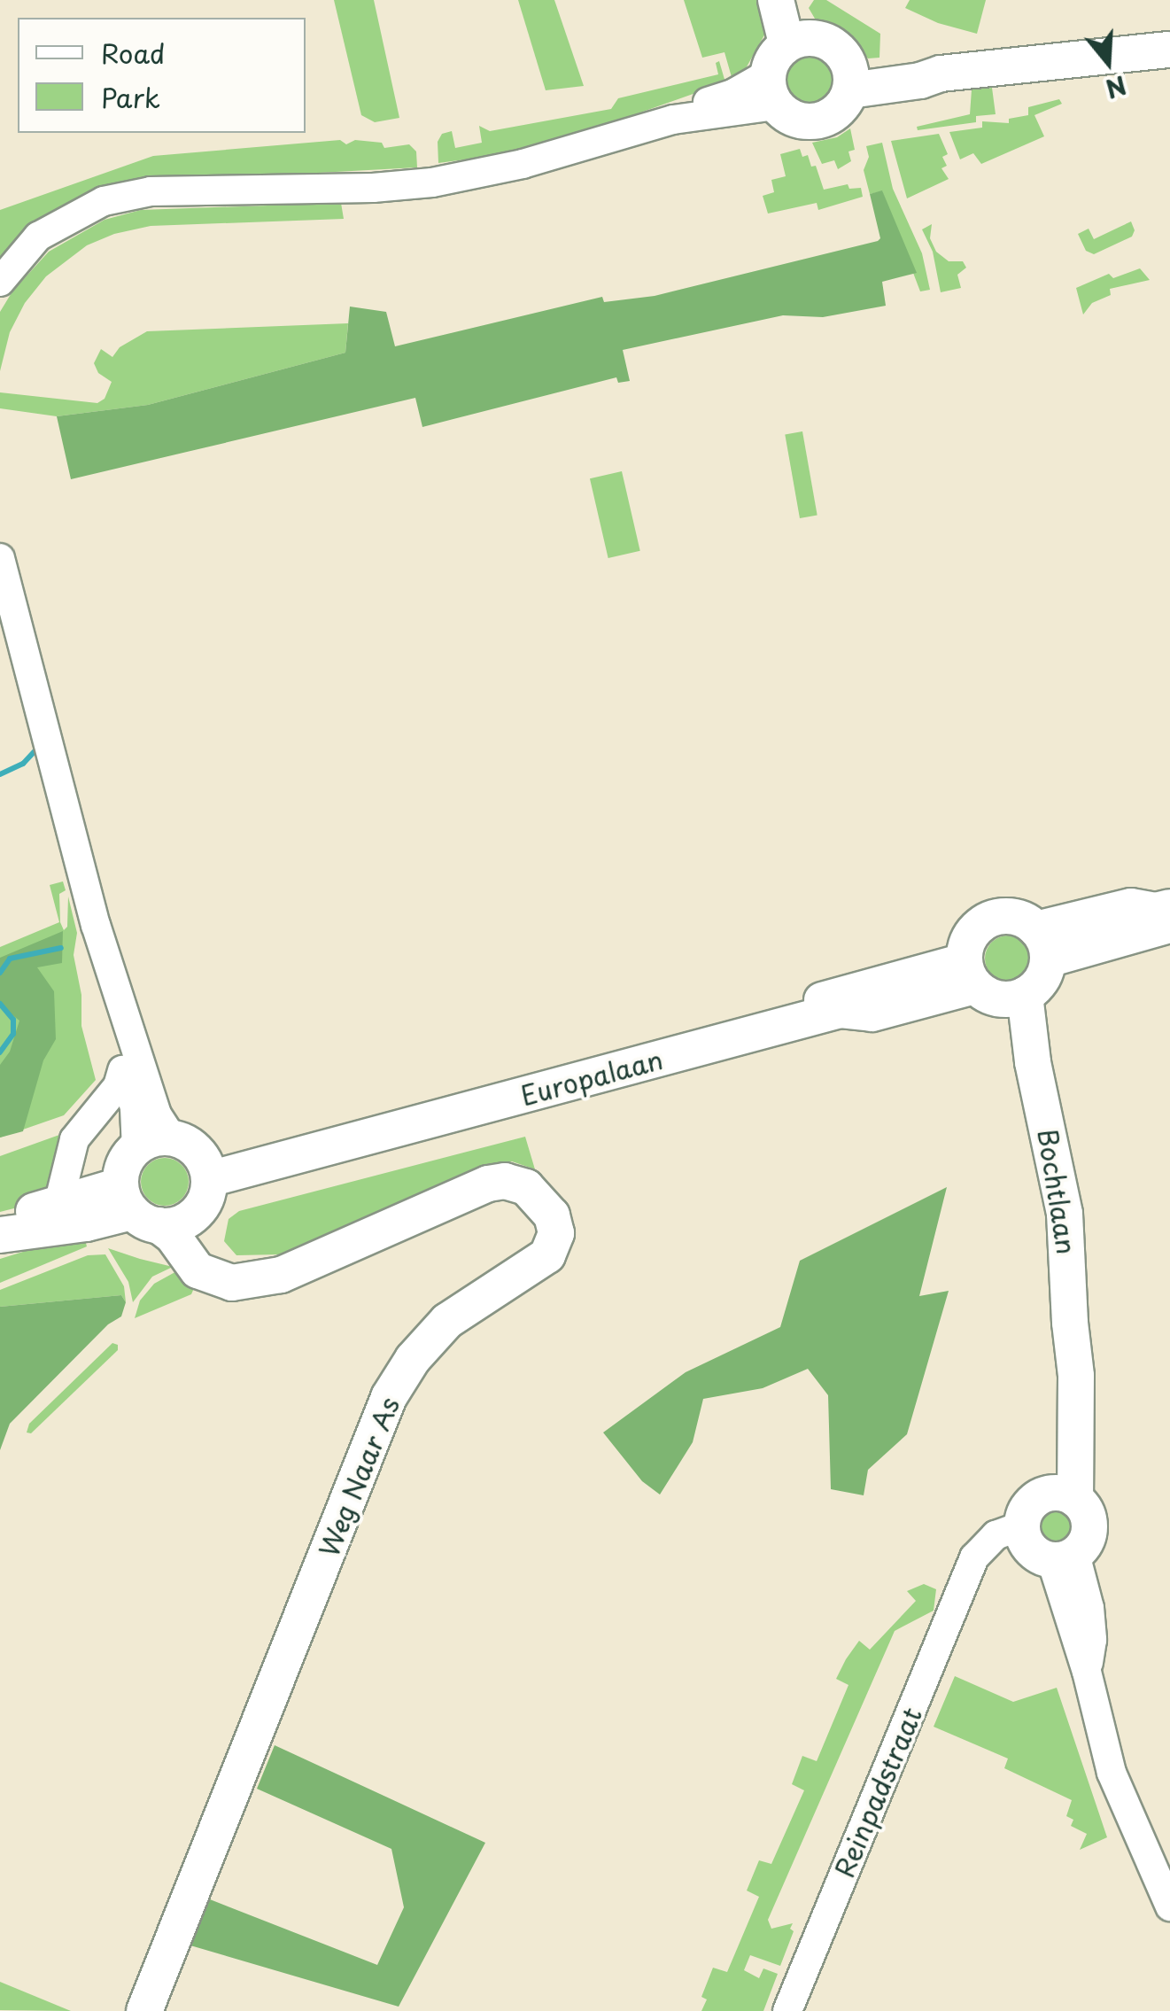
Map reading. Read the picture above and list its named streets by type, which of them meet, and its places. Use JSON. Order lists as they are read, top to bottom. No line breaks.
{"streets":{"main road":["Europalaan","Bochtlaan","Weg Naar As"],"street":["Reinpadstraat"]},"crossings":[["Europalaan","Bochtlaan"],["Europalaan","Weg Naar As"],["Bochtlaan","Reinpadstraat"]],"legend":["Road","Park"],"north":"bottom"}
